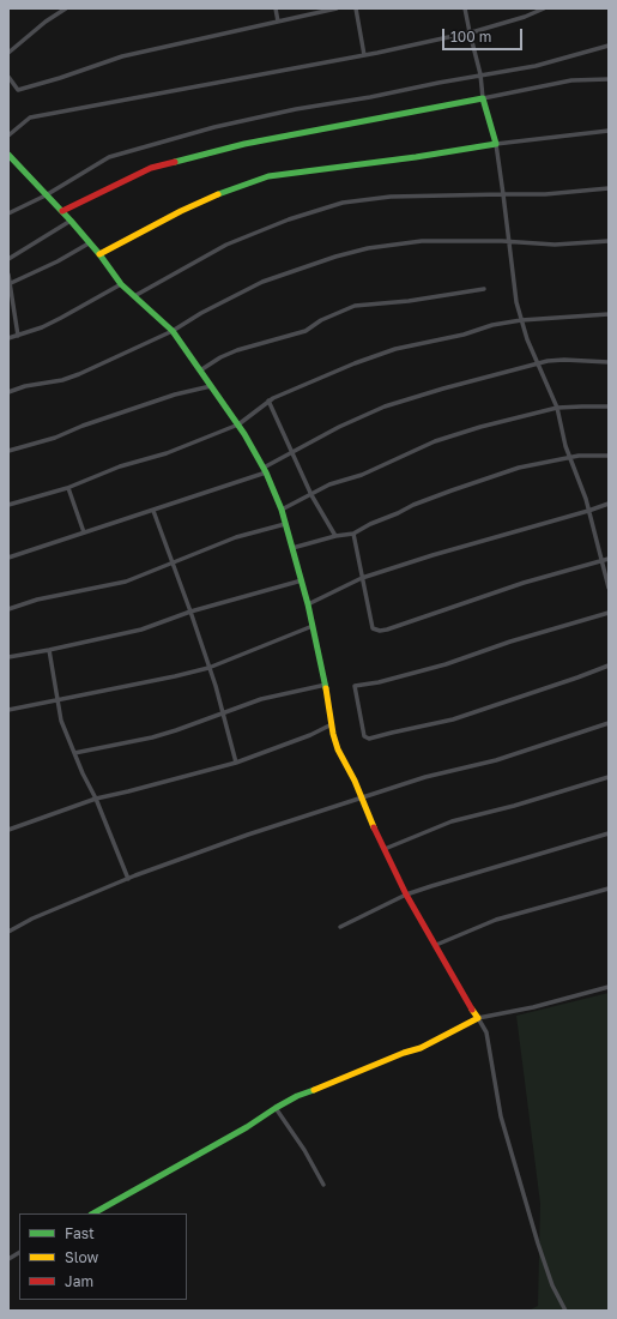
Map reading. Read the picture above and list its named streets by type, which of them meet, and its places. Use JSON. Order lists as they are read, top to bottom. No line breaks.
{"legend":["Fast","Slow","Jam"],"scale_bar":"100 m"}
